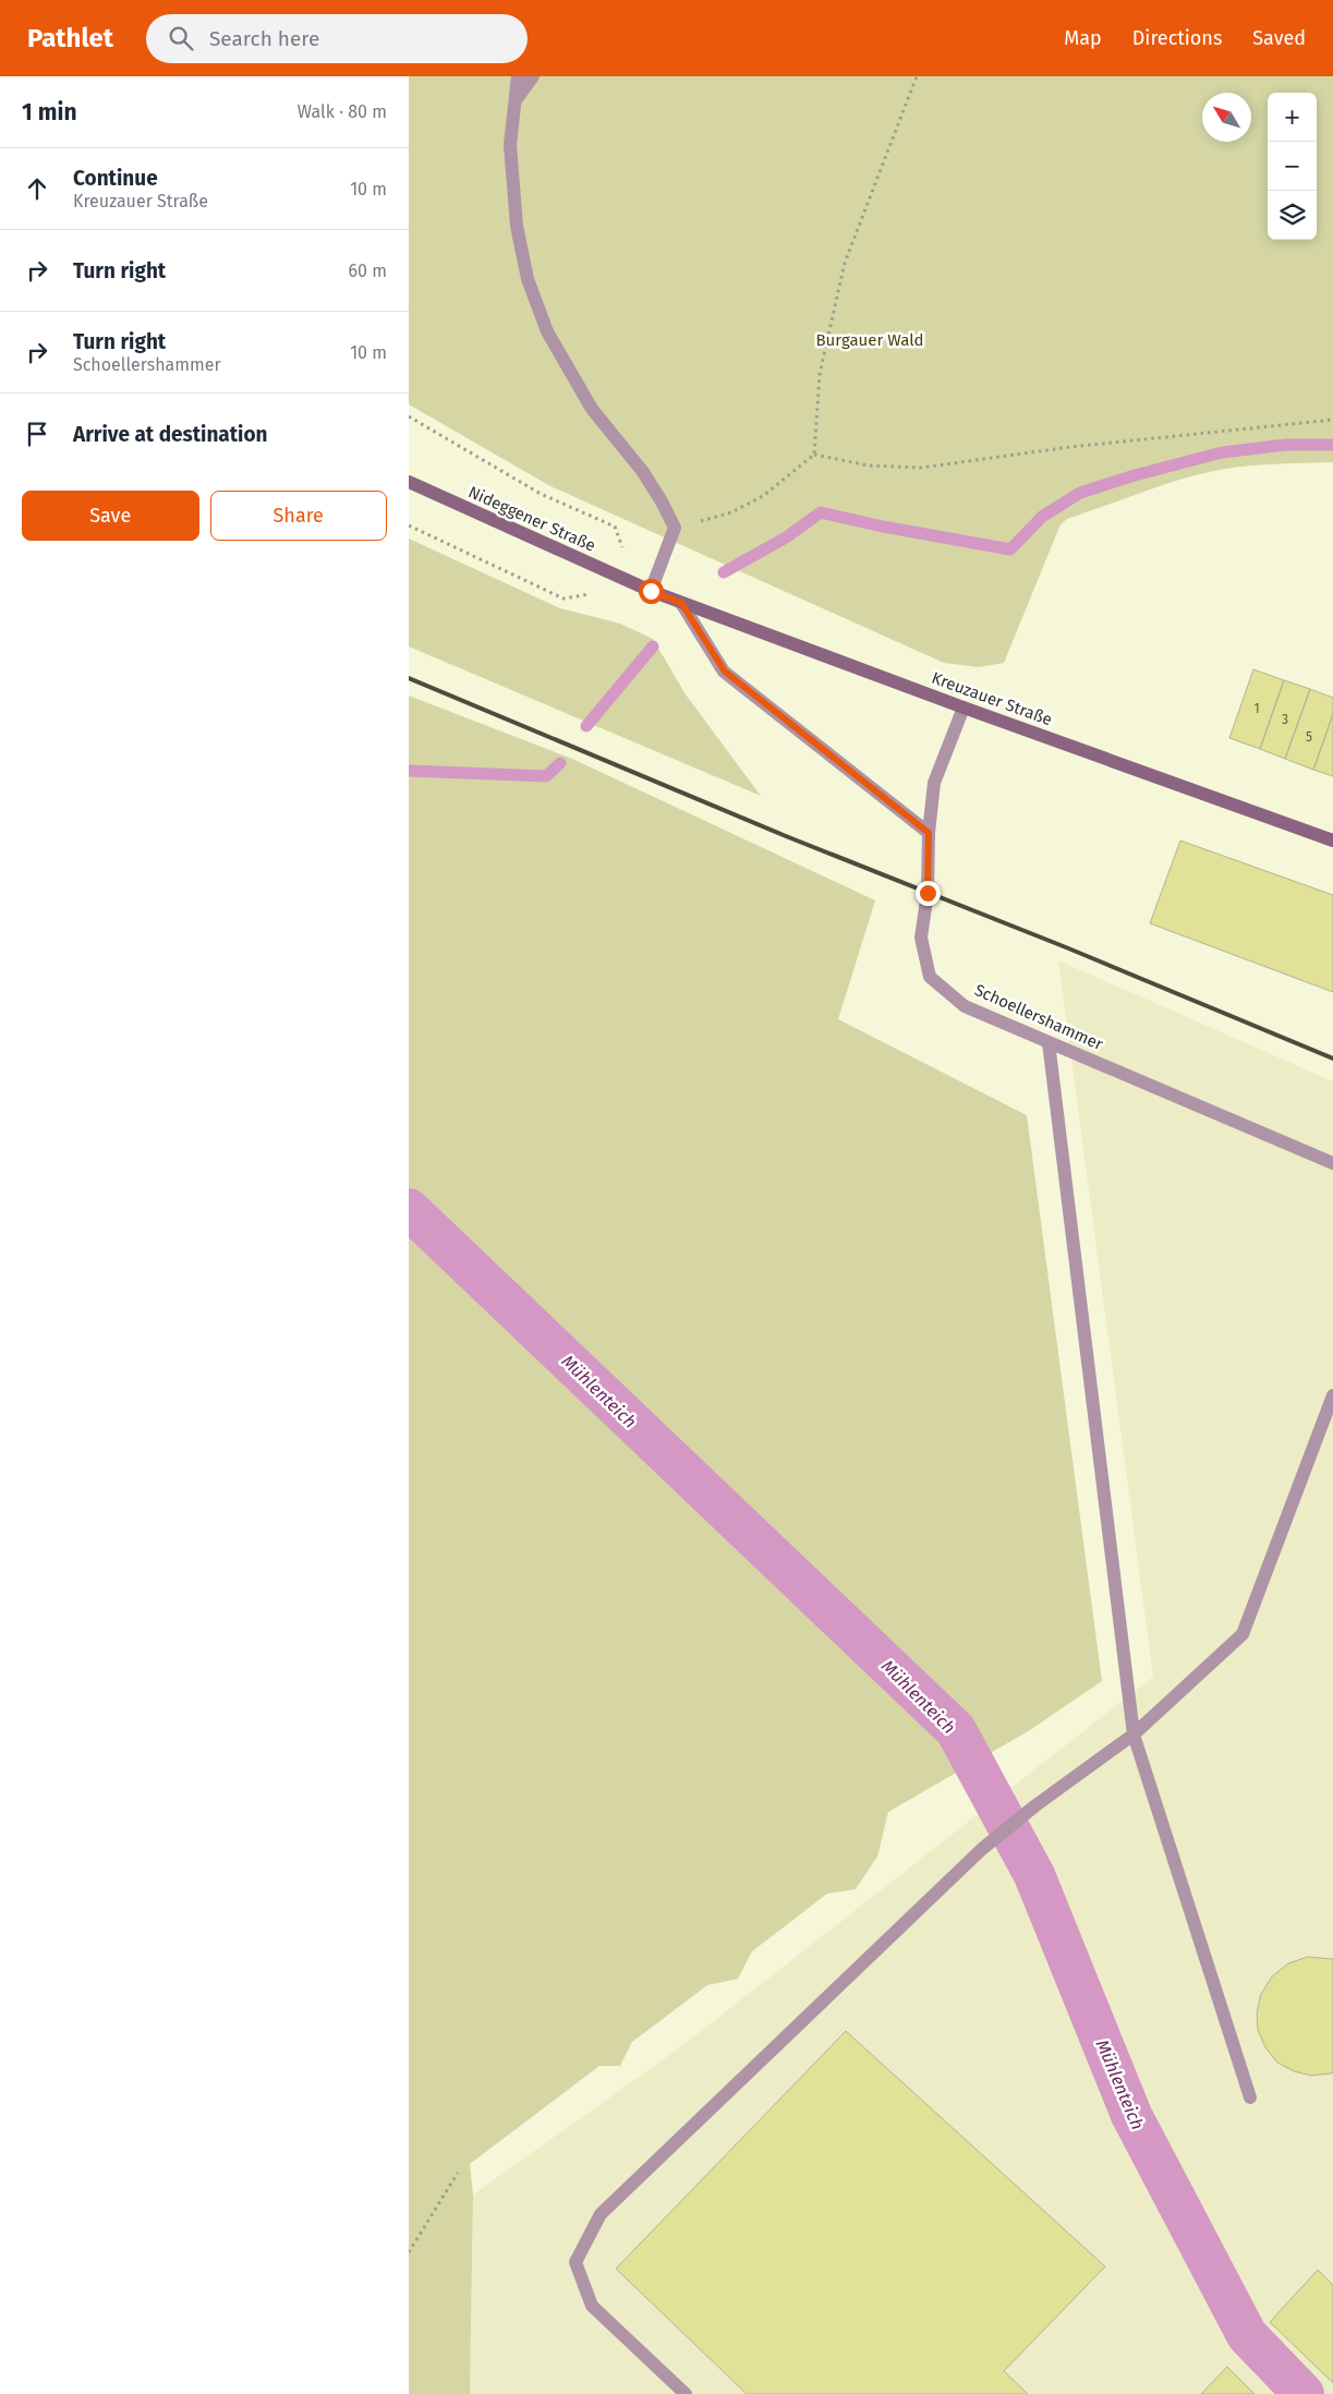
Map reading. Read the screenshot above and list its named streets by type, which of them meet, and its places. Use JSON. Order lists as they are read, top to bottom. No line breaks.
{"streets":{"main road":["Nideggener Straße","Kreuzauer Straße"],"lane":["Schoellershammer"]},"crossings":[["Nideggener Straße","Kreuzauer Straße"],["Kreuzauer Straße","Schoellershammer"]],"water":["Mühlenteich"],"parks":["Burgauer Wald"],"house_numbers":["1","3","5"],"north":"top left","page":{"header":"Pathlet","search":"Search here","nav":["Map","Directions","Saved"],"heading":["1 min","Walk · 80 m"],"map_buttons":["+","−"],"list":[["Continue","Kreuzauer Straße","10 m"],["Turn right","60 m"],["Turn right","Schoellershammer","10 m"],"Arrive at destination"],"buttons":["Save","Share"]}}
